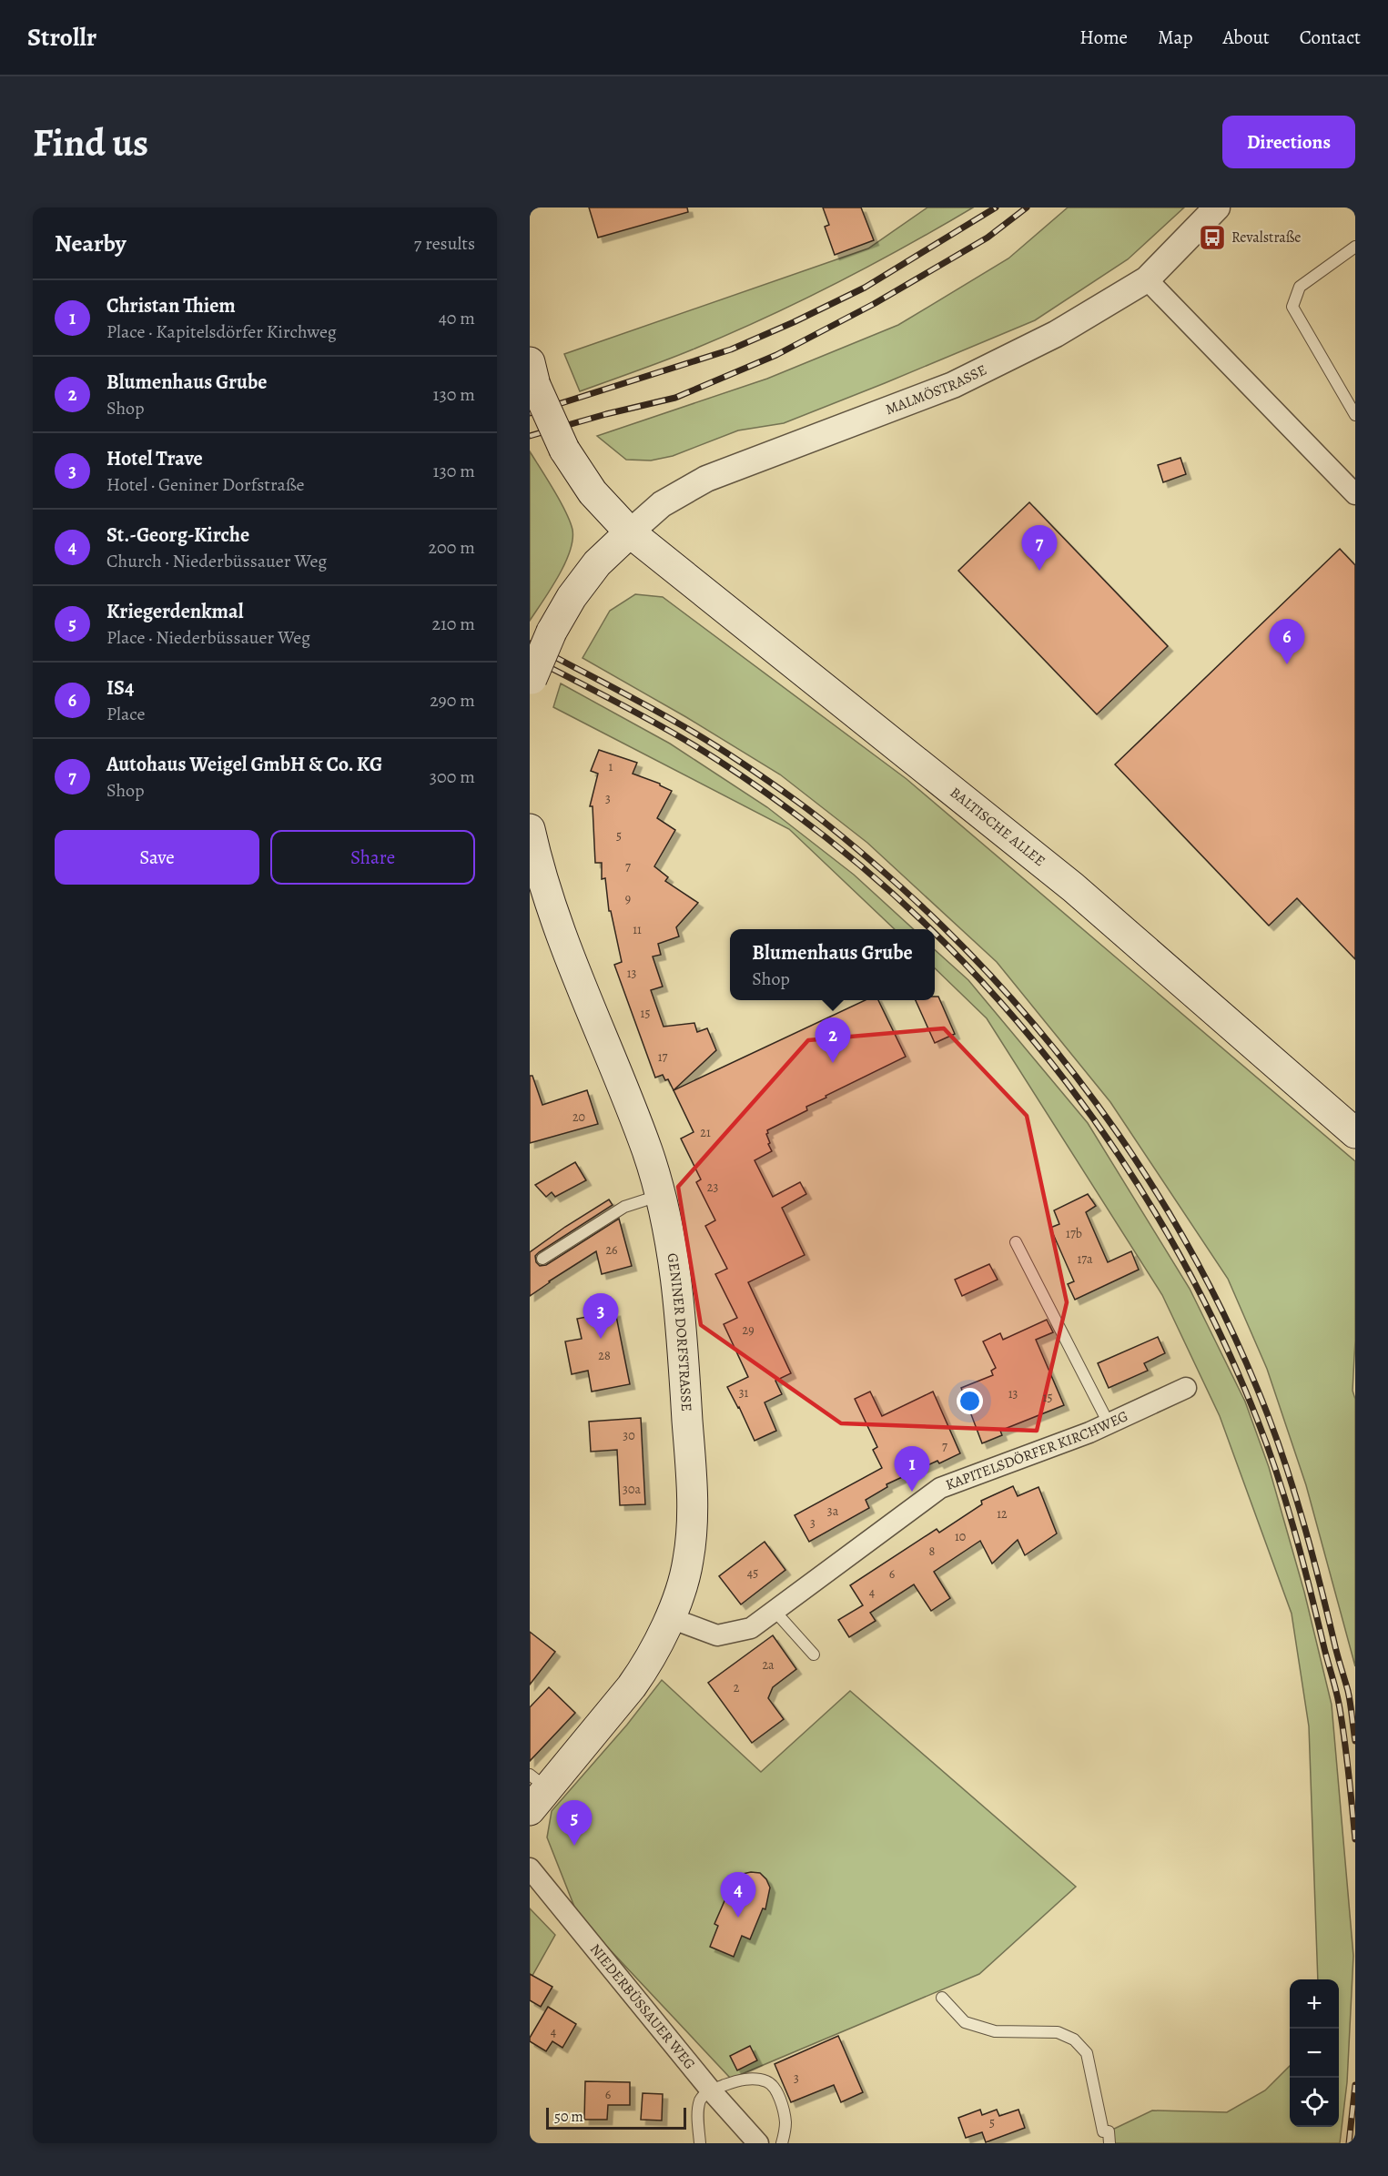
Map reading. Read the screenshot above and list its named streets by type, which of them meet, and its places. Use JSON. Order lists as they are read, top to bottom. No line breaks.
{"streets":{"main road":["BALTISCHE ALLEE","GENINER DORFSTRASSE"],"street":["MALMÖSTRASSE","KAPITELSDÖRFER KIRCHWEG","NIEDERBÜSSAUER WEG"]},"crossings":[["MALMÖSTRASSE","BALTISCHE ALLEE"],["GENINER DORFSTRASSE","KAPITELSDÖRFER KIRCHWEG"]],"places":{"bus stop":["Revalstraße"]},"house_numbers":["1","3","5","7","9","11","13","15","17","20","21","23","17b","26","17a","29","28","31","13","15","30","7","30a","3a","12","3","10","8","45","6","4","2a","2","4","3","6","5"],"scale_bar":"50 m","page":{"header":"Strollr","nav":["Home","Map","About","Contact"],"buttons":["Directions",["Save","Share"]],"title":"Find us","heading":["Nearby","7 results"],"list":[{"mark":"1","name":"Christan Thiem","note":"Place · Kapitelsdörfer Kirchweg","value":"40 m"},{"mark":"2","name":"Blumenhaus Grube","note":"Shop","value":"130 m"},{"mark":"3","name":"Hotel Trave","note":"Hotel · Geniner Dorfstraße","value":"130 m"},{"mark":"4","name":"St.-Georg-Kirche","note":"Church · Niederbüssauer Weg","value":"200 m"},{"mark":"5","name":"Kriegerdenkmal","note":"Place · Niederbüssauer Weg","value":"210 m"},{"mark":"6","name":"IS4","note":"Place","value":"290 m"},{"mark":"7","name":"Autohaus Weigel GmbH & Co. KG","note":"Shop","value":"300 m"}],"pins":["7","6","2","3","1","5","4"],"popup":["Blumenhaus Grube","Shop"],"map_buttons":["+","−"],"scale":"50 m"}}
